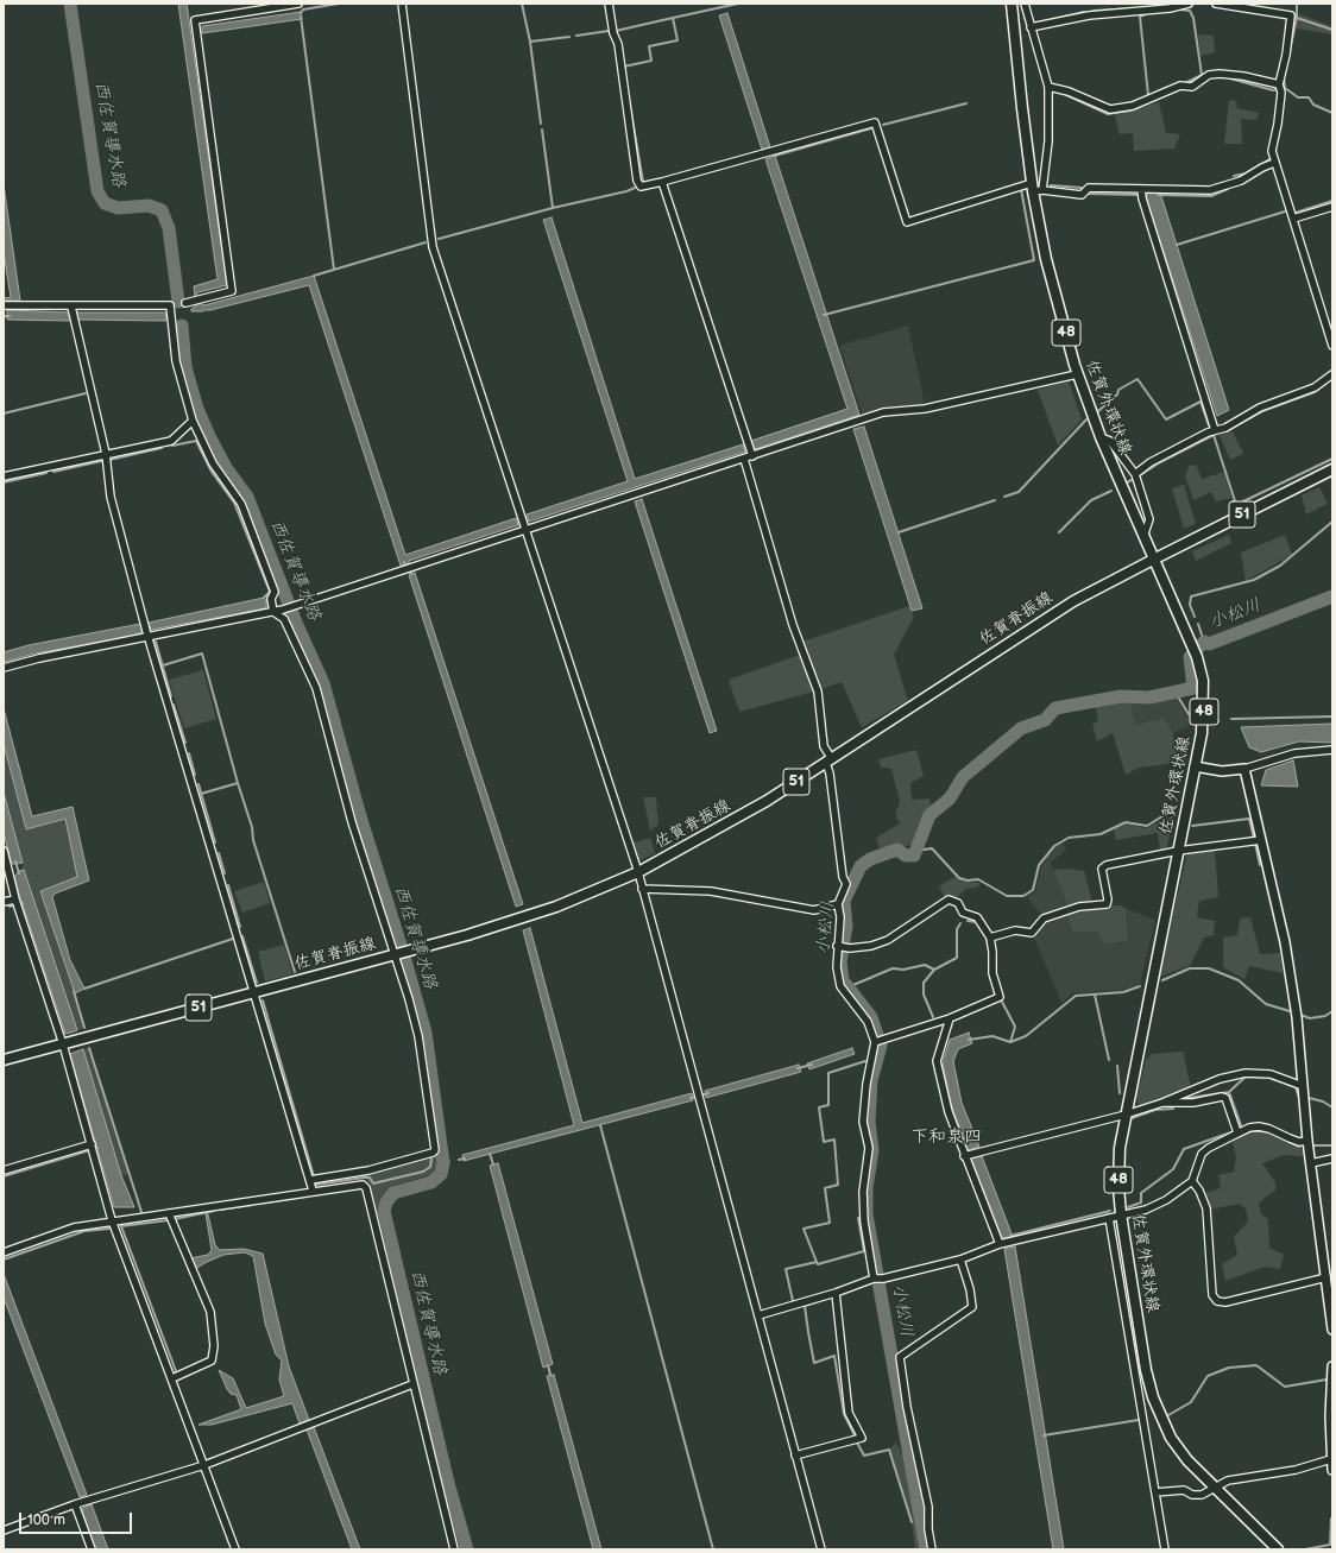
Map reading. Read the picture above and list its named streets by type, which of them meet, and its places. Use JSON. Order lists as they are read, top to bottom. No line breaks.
{"streets":{"main road":["48","佐賀外環状線","51","佐賀脊振線"]},"crossings":[["佐賀外環状線","佐賀脊振線"]],"districts":["下和泉四"],"water":["西佐賀導水路","小松川"],"scale_bar":"100 m"}
